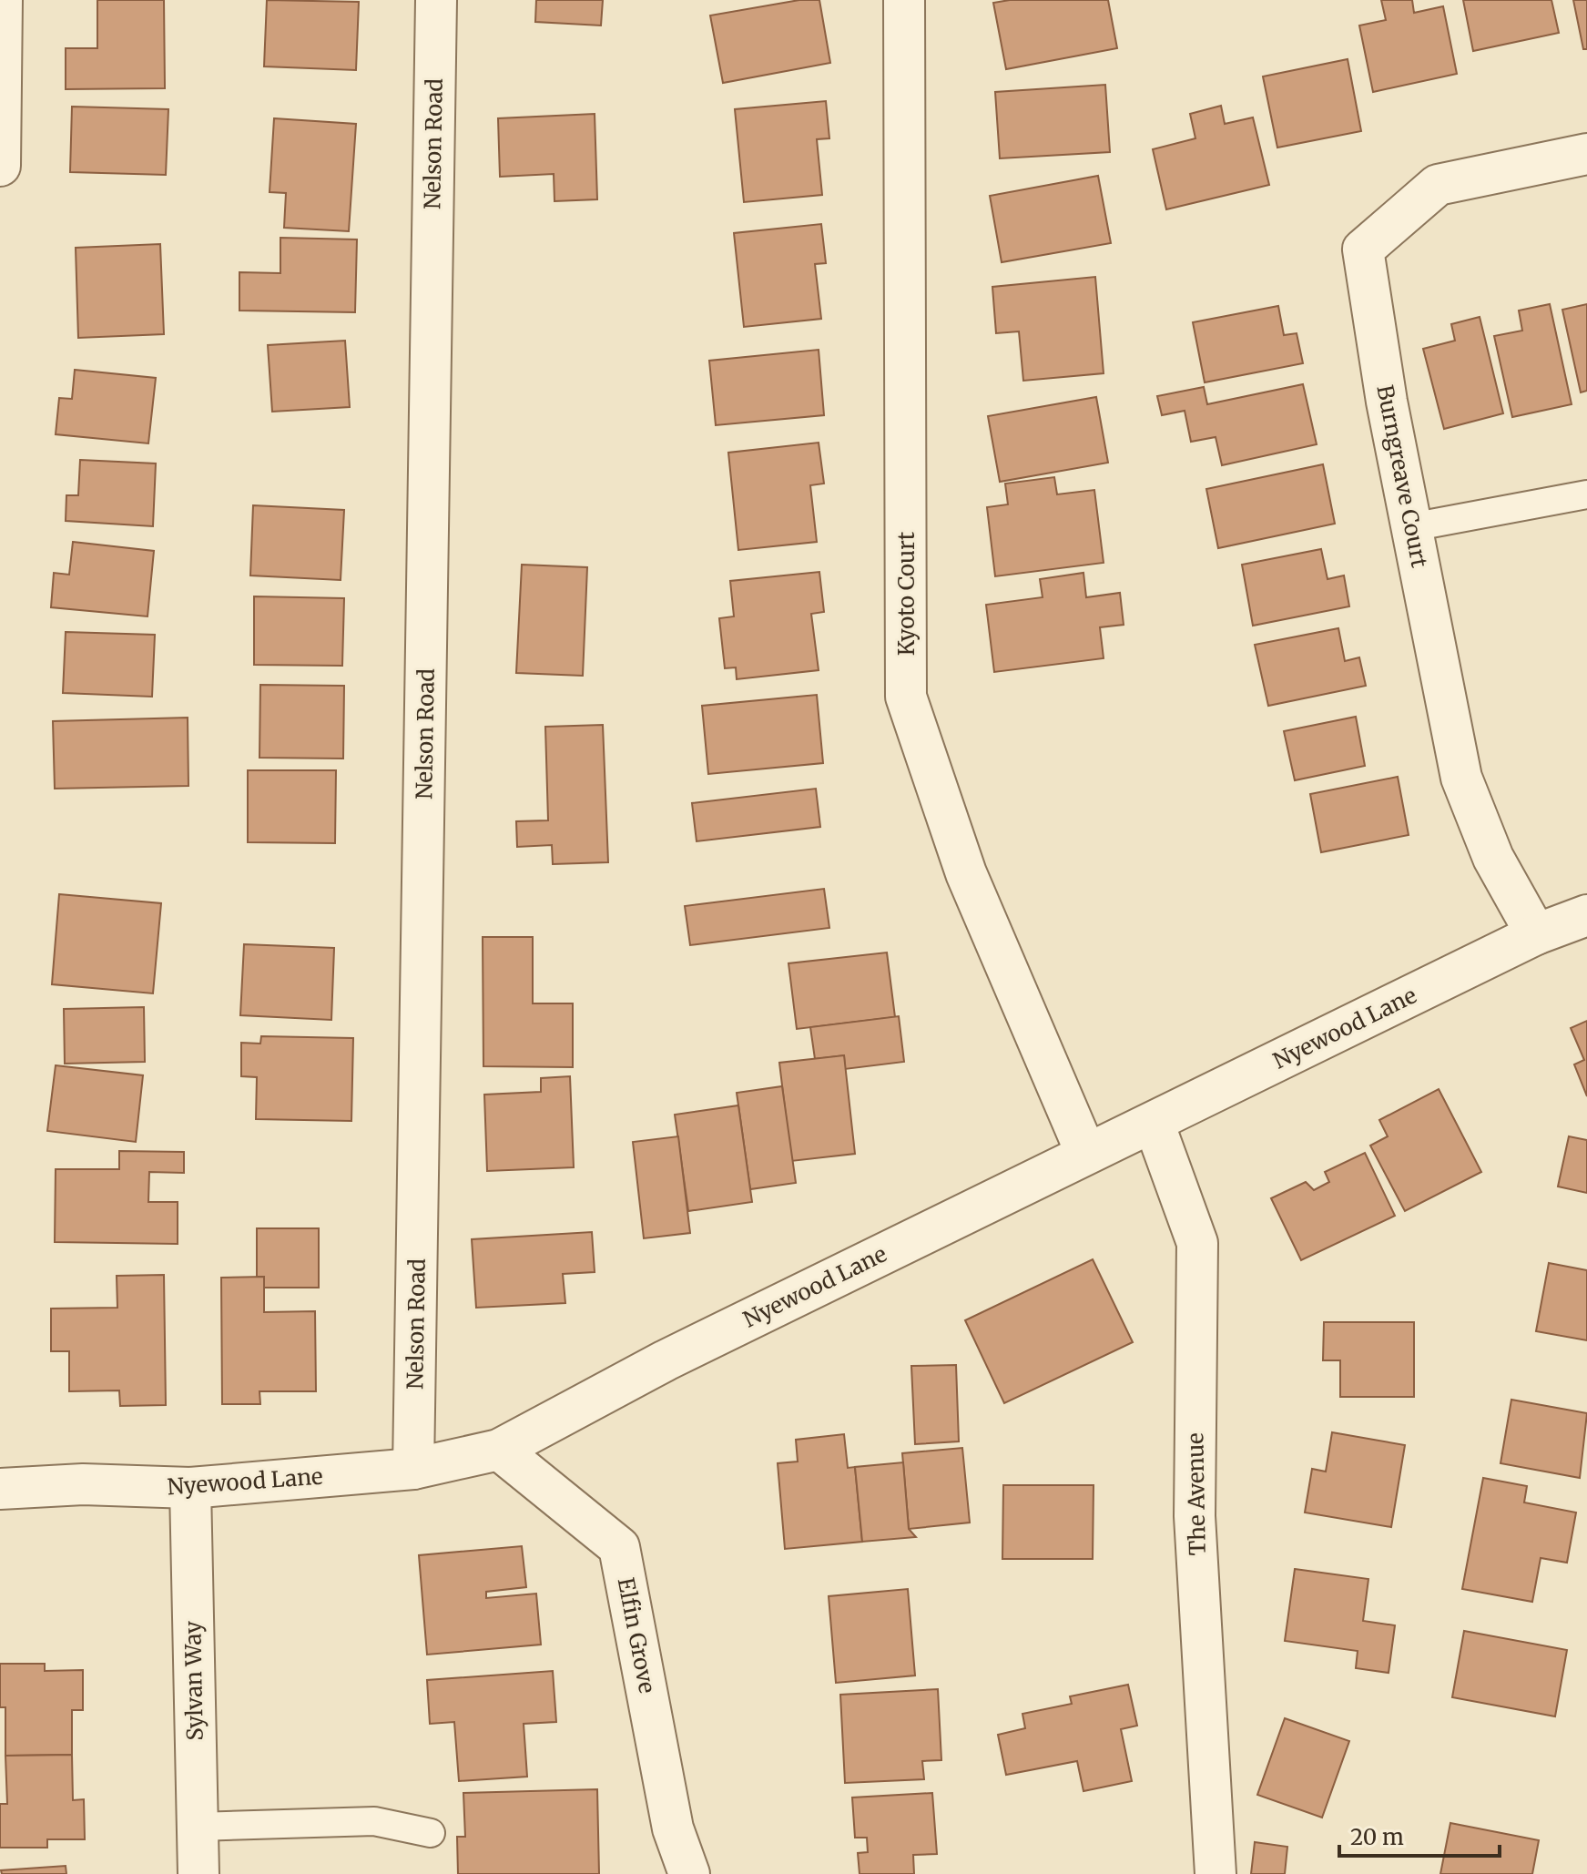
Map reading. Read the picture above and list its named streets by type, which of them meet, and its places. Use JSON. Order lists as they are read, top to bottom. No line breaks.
{"streets":{"street":["Nelson Road","Burngreave Court","Kyoto Court","Nyewood Lane","The Avenue","Elfin Grove","Sylvan Way"]},"crossings":[["Nelson Road","Nyewood Lane"],["Burngreave Court","Nyewood Lane"],["Kyoto Court","Nyewood Lane"],["Nyewood Lane","The Avenue"],["Nyewood Lane","Elfin Grove"],["Nyewood Lane","Sylvan Way"]],"scale_bar":"20 m"}
